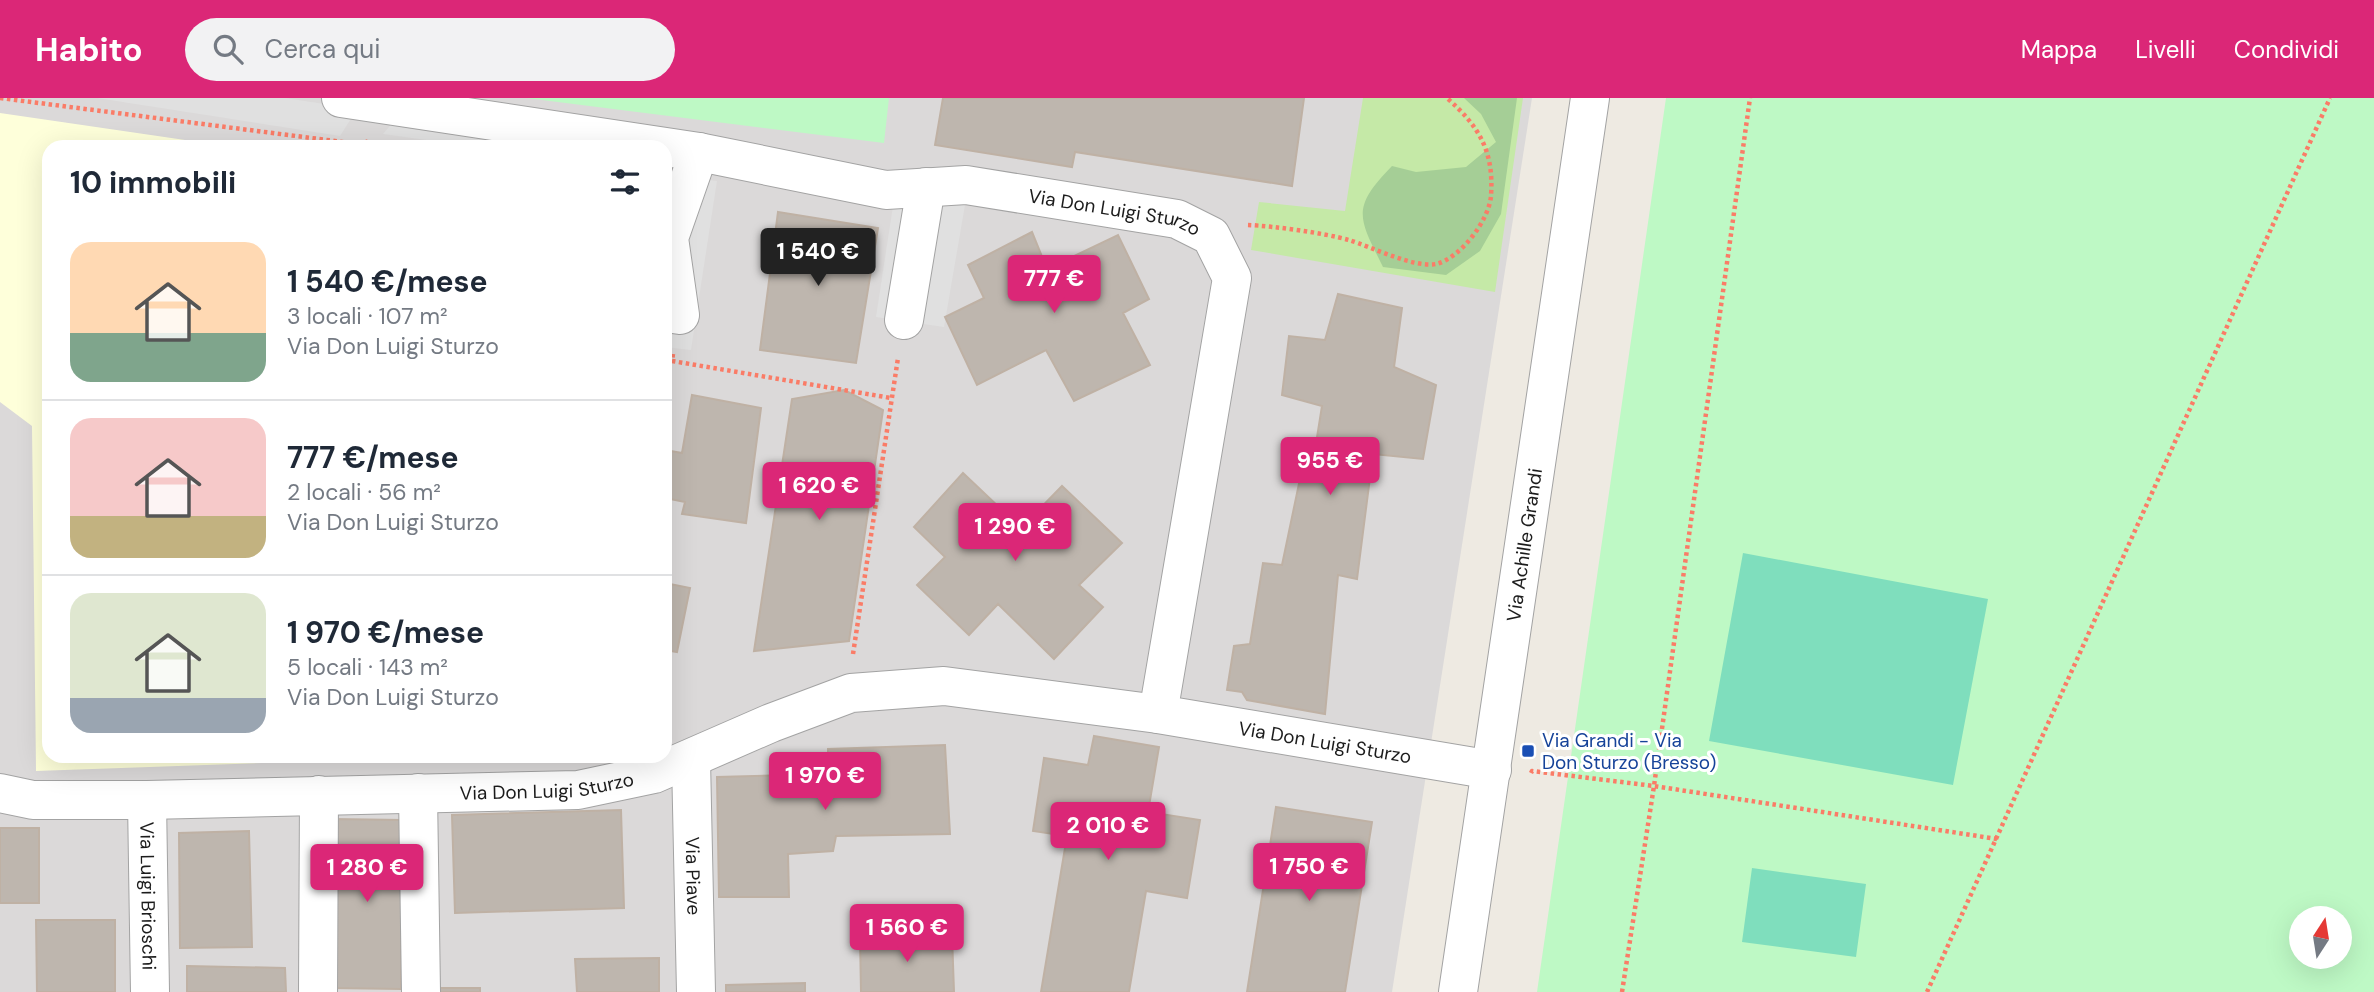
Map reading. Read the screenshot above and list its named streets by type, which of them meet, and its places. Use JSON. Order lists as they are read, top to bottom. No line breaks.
{"streets":{"street":["Via Don Luigi Sturzo","Via Achille Grandi","Via Piave","Via Luigi Brioschi"]},"crossings":[["Via Don Luigi Sturzo","Via Achille Grandi"],["Via Don Luigi Sturzo","Via Piave"],["Via Don Luigi Sturzo","Via Luigi Brioschi"]],"places":{"transit":["Via Grandi - Via Don Sturzo (Bresso)"]},"north":"top","page":{"header":"Habito","search":"Cerca qui","nav":["Mappa","Livelli","Condividi"],"heading":"10 immobili","list":[{"name":"1 540 €/mese","note":"3 locali · 107 m² · Via Don Luigi Sturzo"},{"name":"777 €/mese","note":"2 locali · 56 m² · Via Don Luigi Sturzo"},{"name":"1 970 €/mese","note":"5 locali · 143 m² · Via Don Luigi Sturzo"}],"price":["1 540 €","777 €","955 €","1 620 €","1 290 €","1 970 €","2 010 €","1 750 €","1 280 €","1 560 €"]}}
